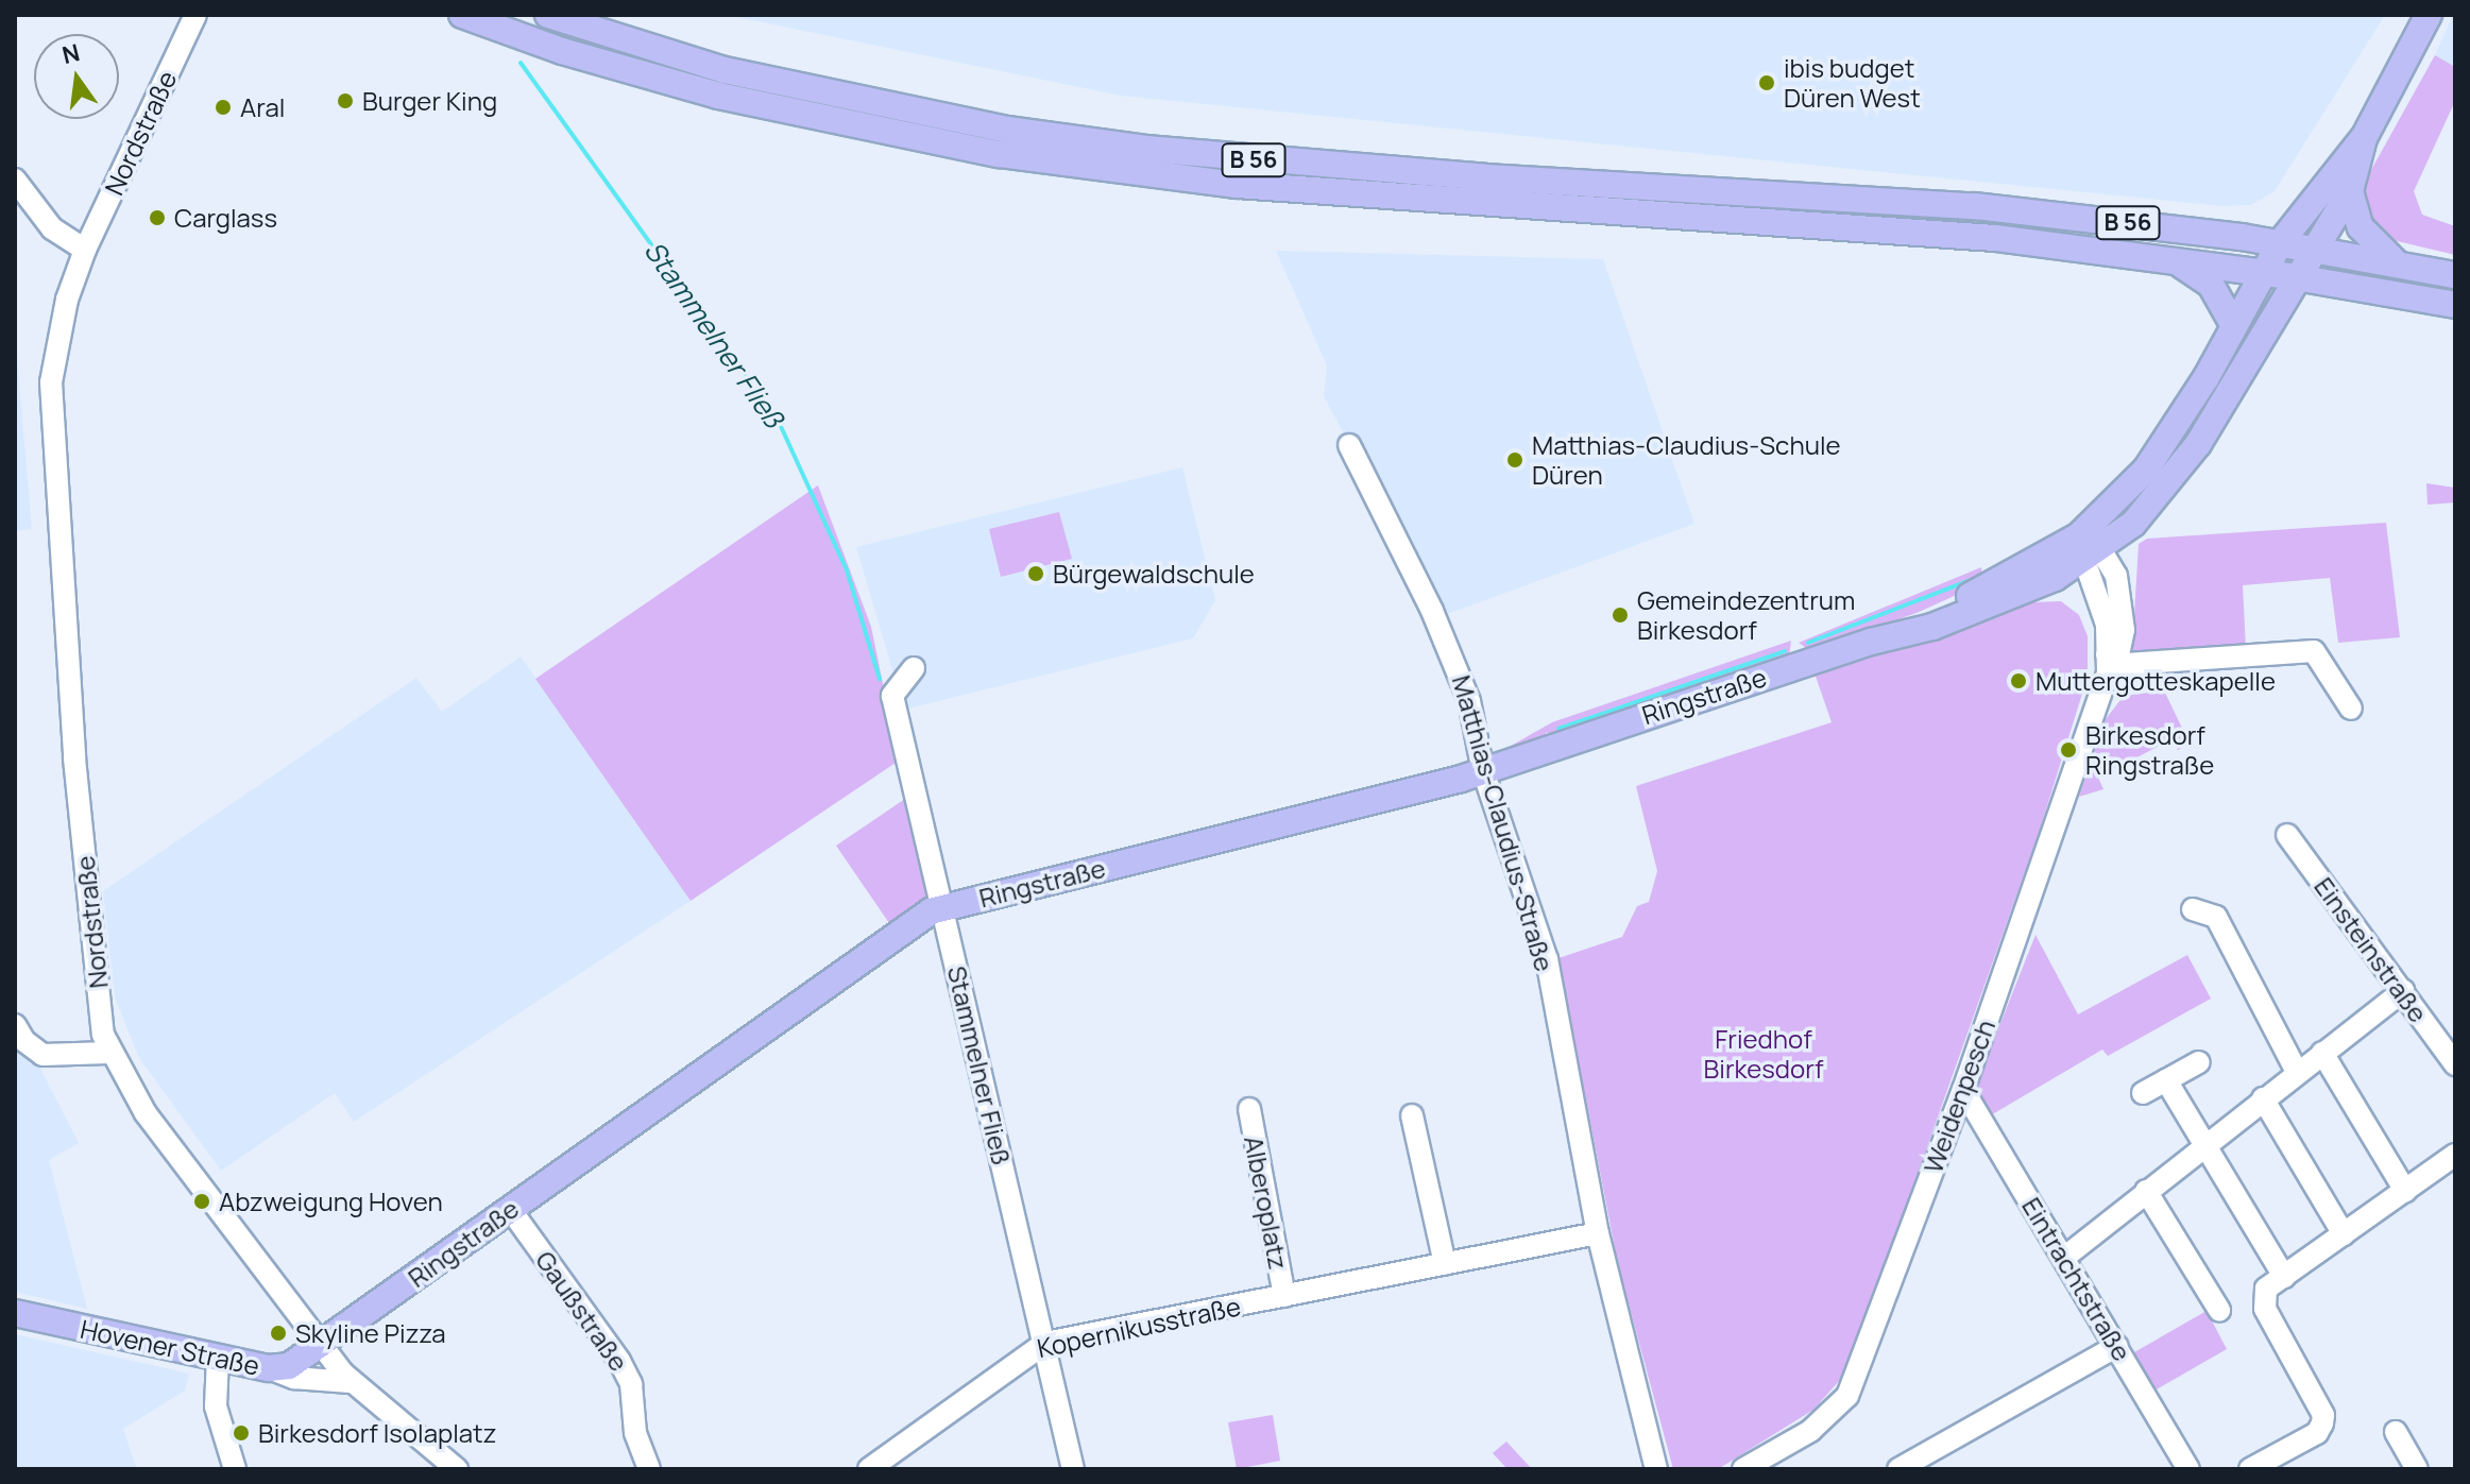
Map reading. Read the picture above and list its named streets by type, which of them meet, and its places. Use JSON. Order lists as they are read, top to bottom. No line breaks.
{"streets":{"main road":["B 56","Ringstraße","Hovener Straße"],"street":["Nordstraße","Matthias-Claudius-Straße","Einsteinstraße","Stammelner Fließ","Weidenpesch","Alberoplatz","Eintrachtstraße","Gaußstraße","Kopernikusstraße"]},"crossings":[["Nordstraße","Ringstraße"],["Nordstraße","Hovener Straße"],["Ringstraße","Matthias-Claudius-Straße"],["Ringstraße","Stammelner Fließ"],["Ringstraße","Weidenpesch"],["Ringstraße","Gaußstraße"],["Ringstraße","Hovener Straße"],["Matthias-Claudius-Straße","Kopernikusstraße"],["Stammelner Fließ","Kopernikusstraße"],["Weidenpesch","Eintrachtstraße"],["Alberoplatz","Kopernikusstraße"]],"water":["Stammelner Fließ"],"parks":["Friedhof Birkesdorf"],"places":["ibis budget Düren West","Burger King","Aral","Carglass","Matthias-Claudius-Schule Düren","Bürgewaldschule","Gemeindezentrum Birkesdorf","Muttergotteskapelle","Birkesdorf Ringstraße","Abzweigung Hoven","Skyline Pizza","Birkesdorf Isolaplatz"],"north":"top"}
